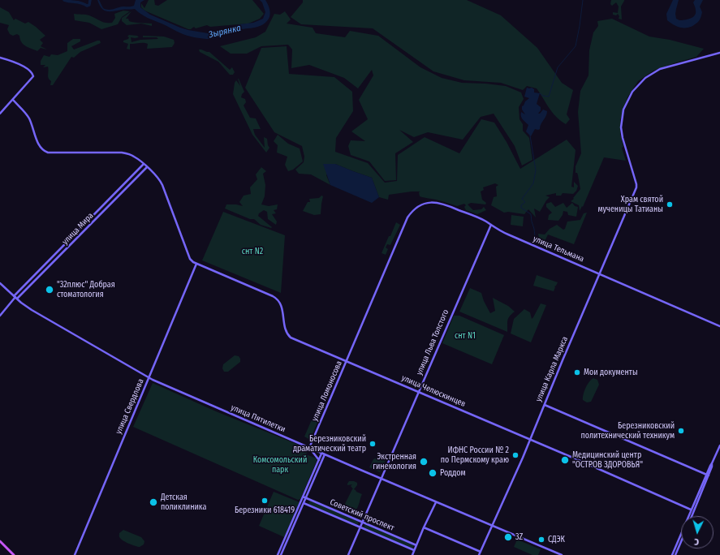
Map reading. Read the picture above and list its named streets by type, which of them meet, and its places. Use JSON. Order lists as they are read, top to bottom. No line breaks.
{"streets":{"main road":["улица Мира","улица Тельмана","улица Льва Толстого","улица Карла Маркса","улица Ломоносова","улица Челюскинцев","улица Свердлова","улица Пятилетки","Советский проспект"]},"crossings":[["улица Мира","улица Пятилетки"],["улица Тельмана","улица Льва Толстого"],["улица Тельмана","улица Карла Маркса"],["улица Тельмана","улица Ломоносова"],["улица Льва Толстого","улица Челюскинцев"],["улица Льва Толстого","улица Пятилетки"],["улица Льва Толстого","Советский проспект"],["улица Карла Маркса","улица Челюскинцев"],["улица Карла Маркса","улица Пятилетки"],["улица Ломоносова","улица Челюскинцев"],["улица Ломоносова","улица Пятилетки"],["улица Челюскинцев","улица Свердлова"],["улица Свердлова","улица Пятилетки"]],"water":["Зырянка"],"parks":["снт N2","снт N1","Комсомольский парк"],"places":["Храм святой мученицы Татианы","\"32плюс\" Добрая стоматология","Мои документы","Березниковский политехнический техникум","Березниковский драматический театр","ИФНС России № 2 по Пермскому краю","Медицинский центр \"ОСТРОВ ЗДОРОВЬЯ\"","Экстренная гинекология","Роддом","Березники 618419","Детская поликлиника","3Z","СДЭК"],"north":"bottom"}
